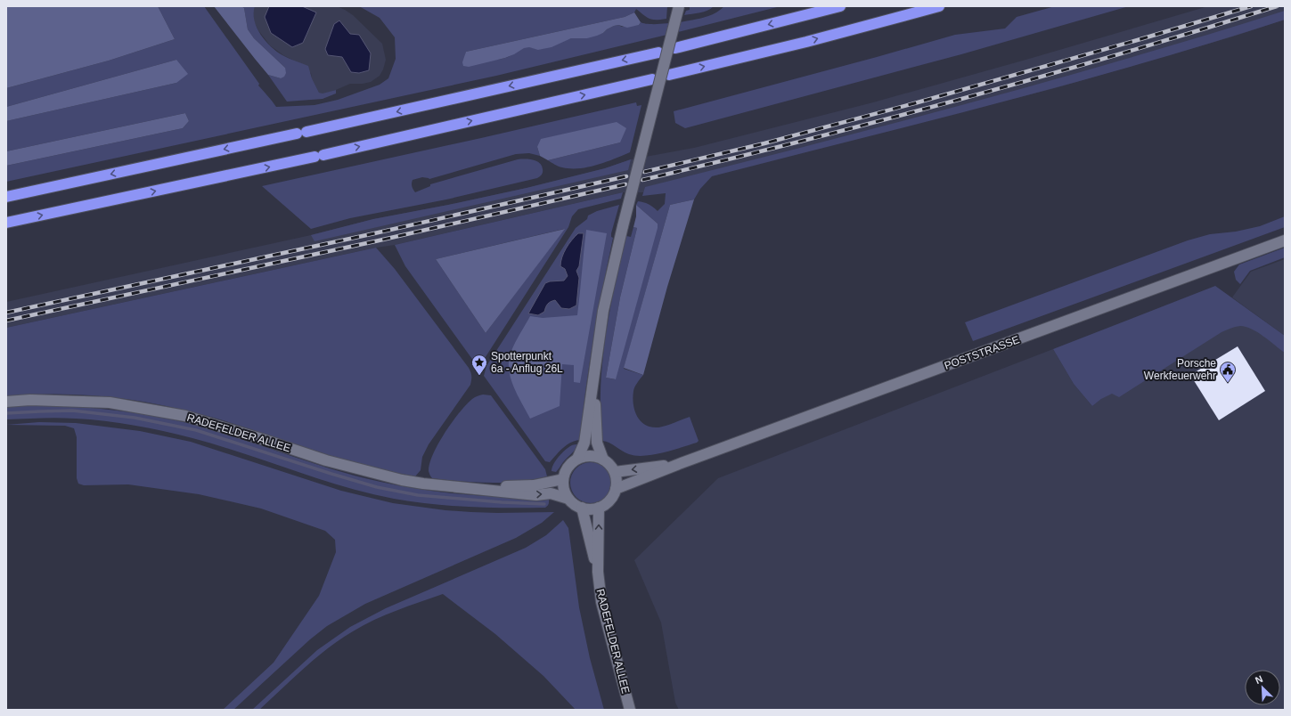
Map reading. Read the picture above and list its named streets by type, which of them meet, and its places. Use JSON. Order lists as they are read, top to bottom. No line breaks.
{"streets":{"main road":["POSTSTRASSE","RADEFELDER ALLEE"]},"crossings":[["POSTSTRASSE","RADEFELDER ALLEE"]],"places":{"place":["Spotterpunkt 6a - Anflug 26L"],"public building":["Porsche Werkfeuerwehr"]},"north":"top left"}
